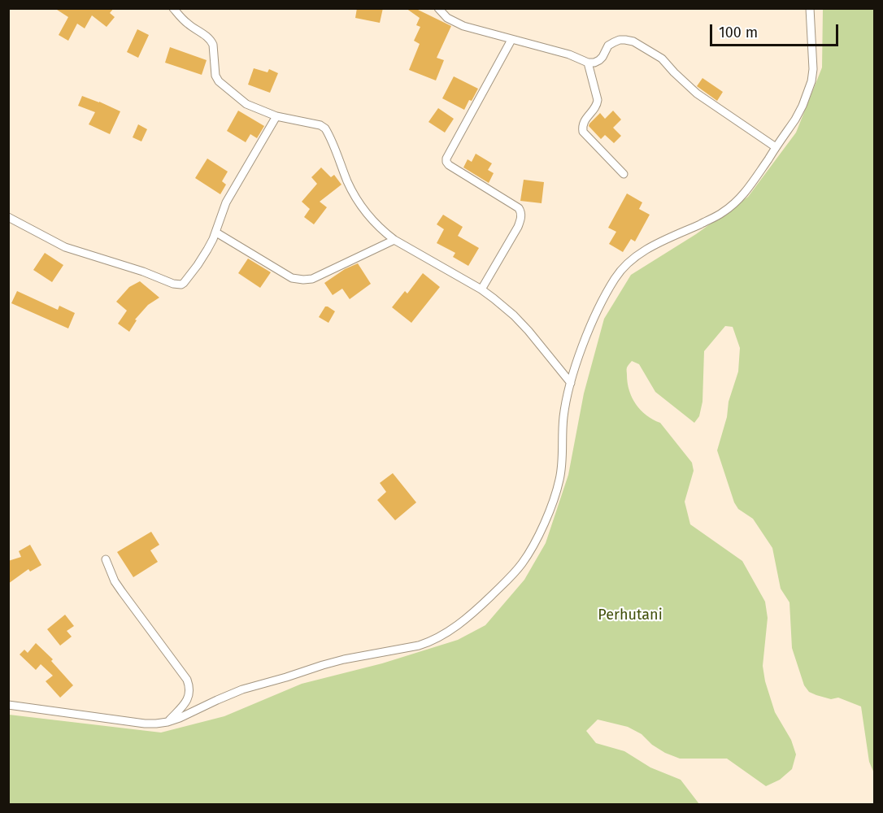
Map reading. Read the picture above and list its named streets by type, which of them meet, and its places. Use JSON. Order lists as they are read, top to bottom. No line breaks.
{"parks":["Perhutani"],"scale_bar":"100 m"}
